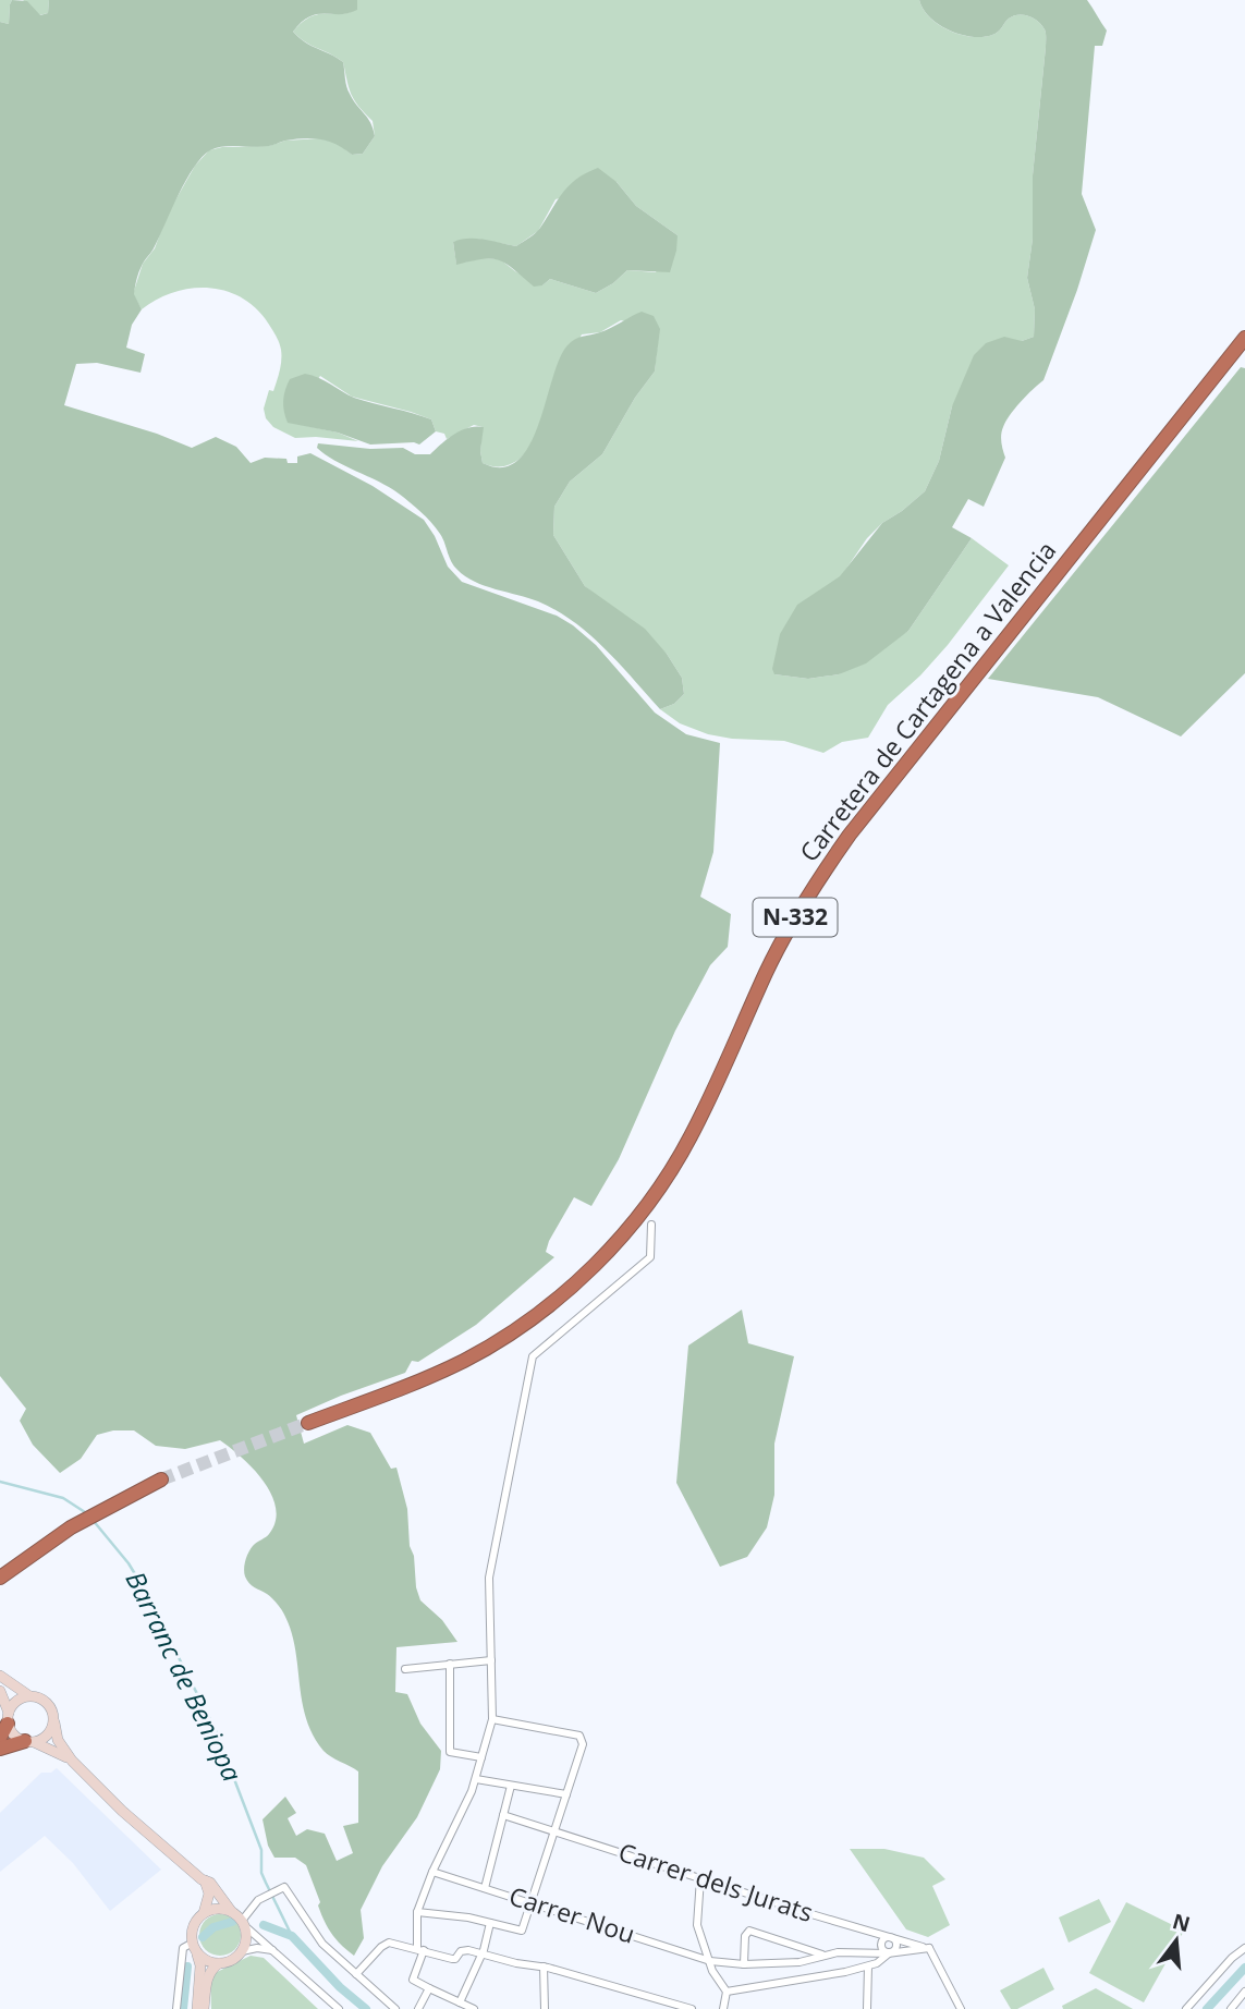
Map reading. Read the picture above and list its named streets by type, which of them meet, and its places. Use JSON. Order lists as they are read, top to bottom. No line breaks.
{"streets":{"highway":["Carretera de Cartagena a Valencia","N-332"],"street":["Carrer dels Jurats","Carrer Nou"]},"crossings":[["Carrer dels Jurats","Carrer Nou"]],"water":["Barranc de Beniopa"],"north":"top"}
